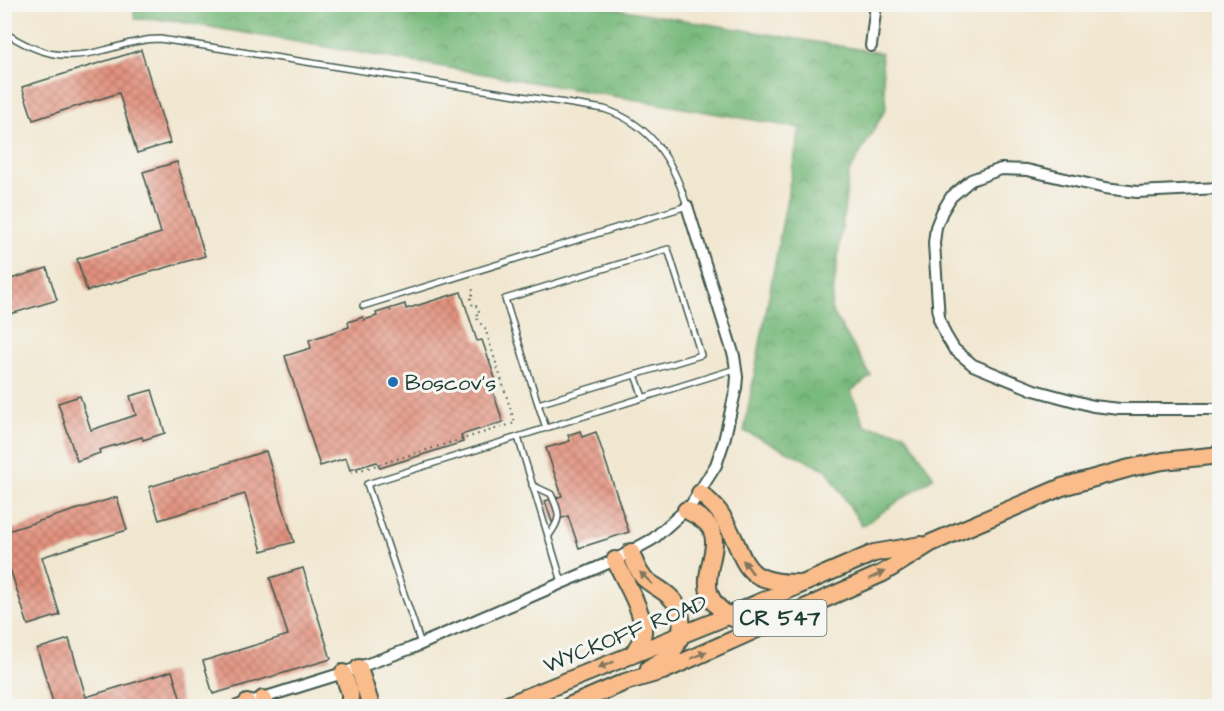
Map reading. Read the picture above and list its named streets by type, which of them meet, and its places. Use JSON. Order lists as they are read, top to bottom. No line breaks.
{"streets":{"main road":["CR 547","WYCKOFF ROAD"]},"places":["Boscov's"]}
